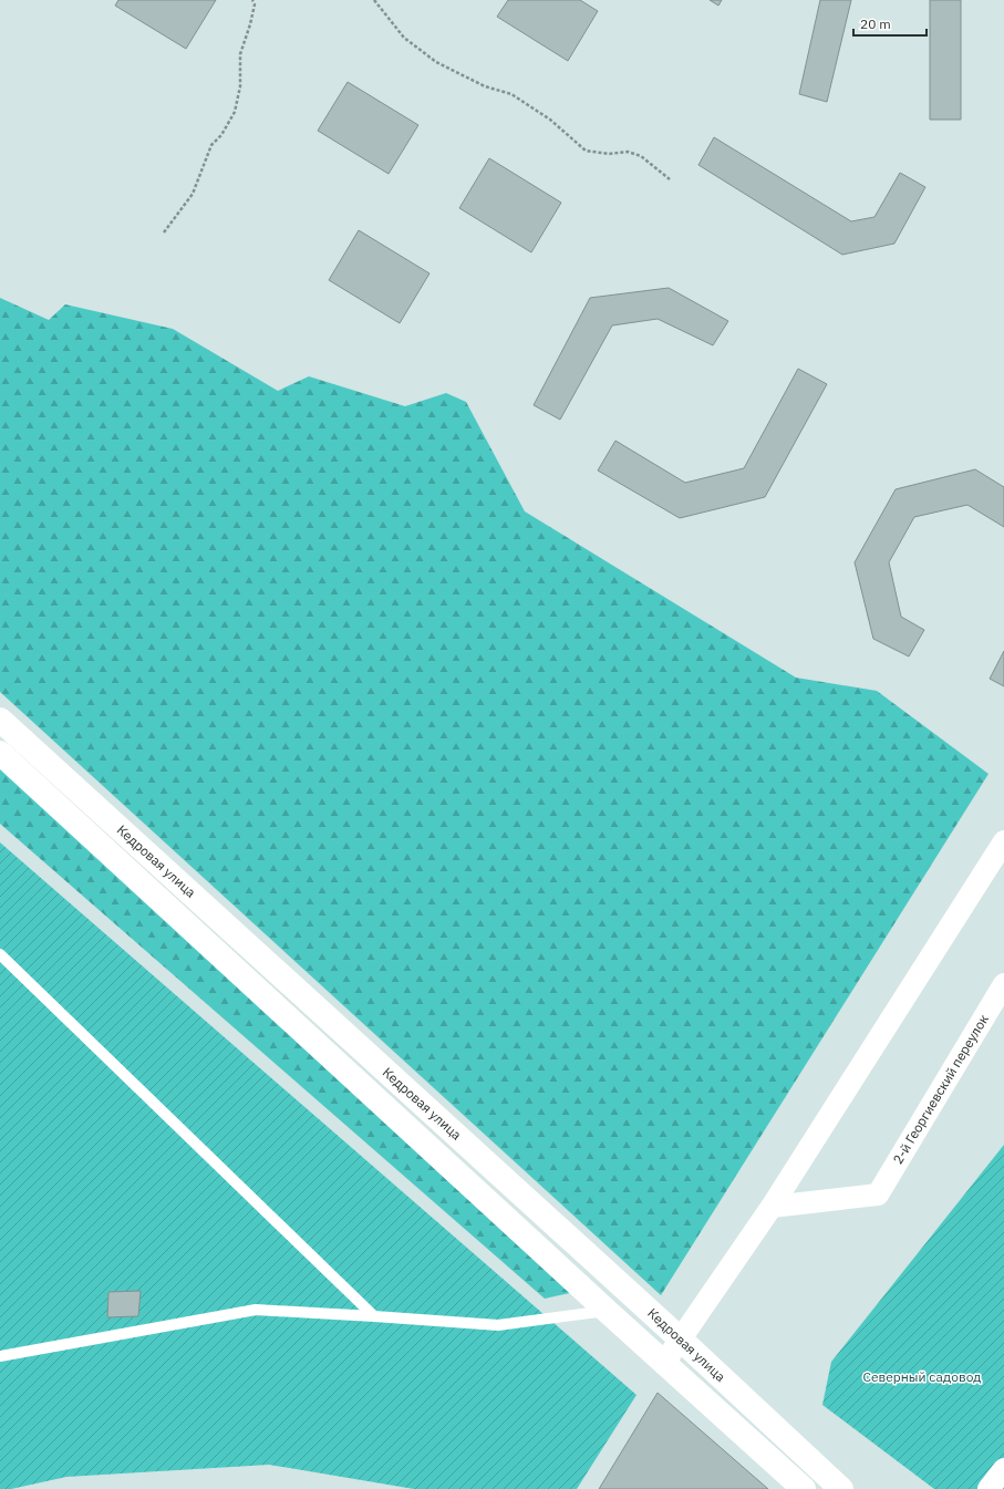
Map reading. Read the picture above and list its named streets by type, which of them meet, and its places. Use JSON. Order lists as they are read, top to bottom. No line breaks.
{"streets":{"main road":["Кедровая улица"],"street":["2-й Георгиевский переулок"]},"parks":["Северный садовод"],"scale_bar":"20 m"}
